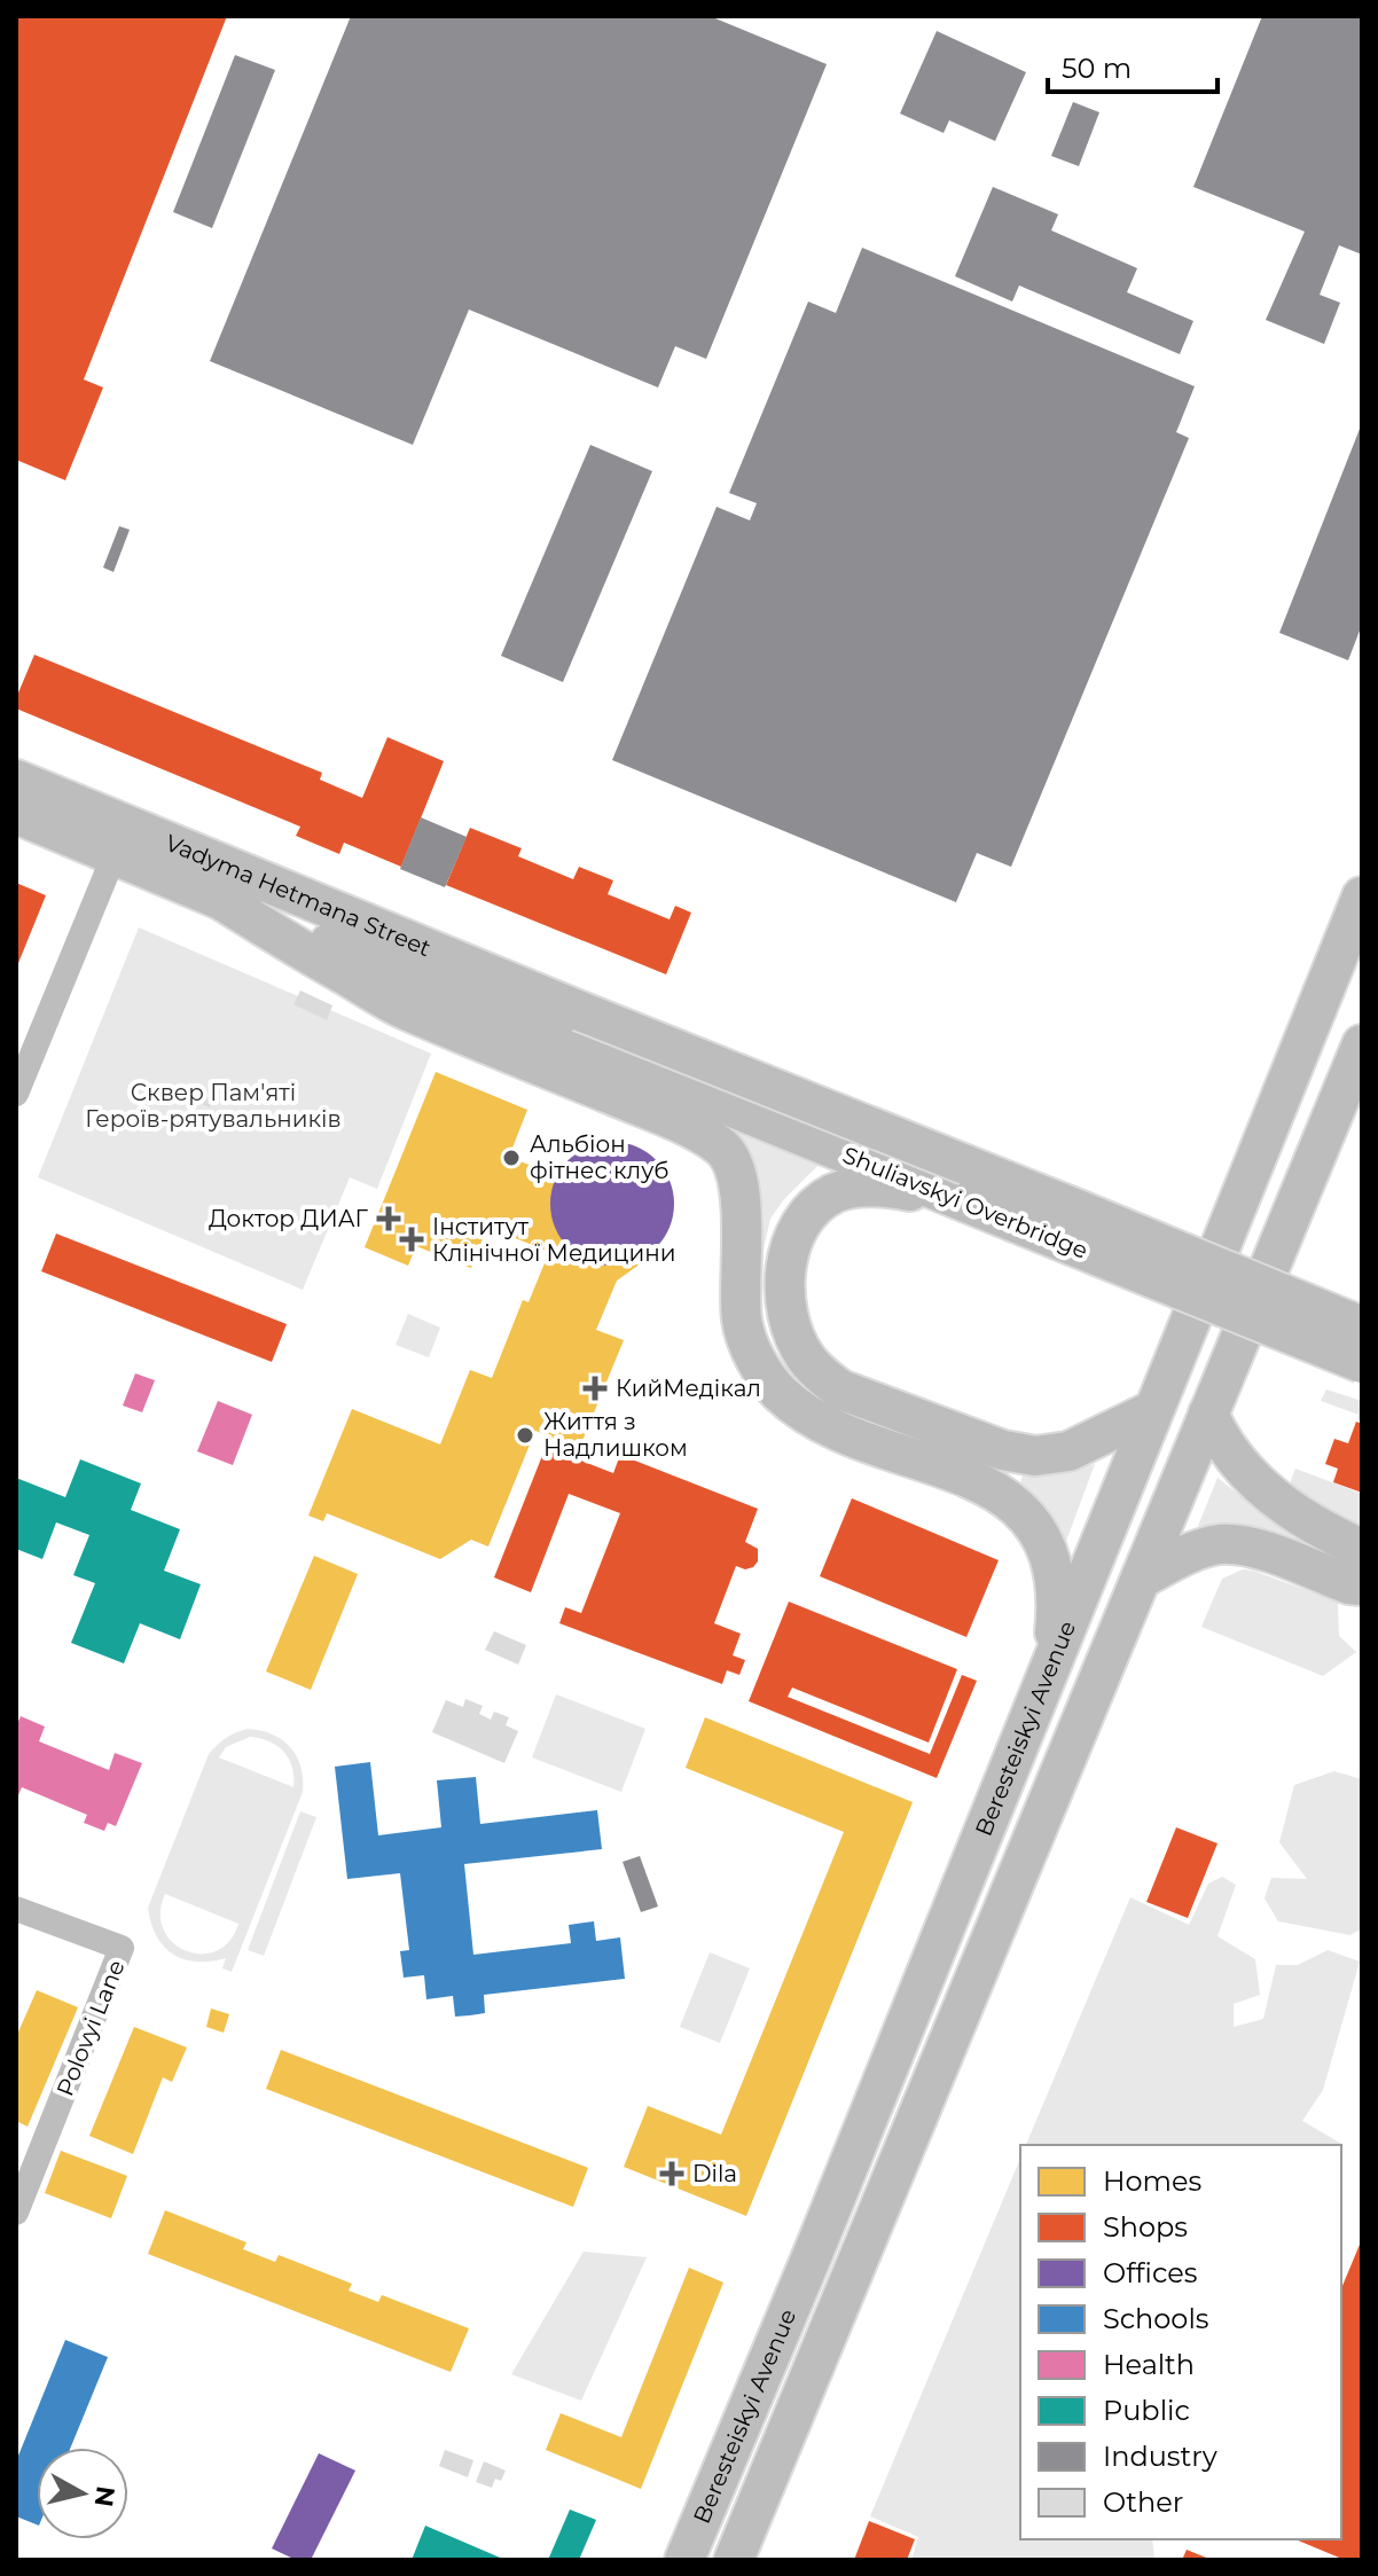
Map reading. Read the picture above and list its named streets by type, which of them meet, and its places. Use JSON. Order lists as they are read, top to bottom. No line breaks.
{"streets":{"main road":["Vadyma Hetmana Street","Shuliavskyi Overbridge","Beresteiskyi Avenue"],"street":["Polovyi Lane"]},"crossings":[["Vadyma Hetmana Street","Shuliavskyi Overbridge"]],"parks":["Сквер Пам'яті Героїв-рятувальників"],"places":{"other":["Альбіон фітнес клуб","Життя з Надлишком"],"health":["Доктор ДИАГ","Інститут Клінічної Медицини","КийМедікал","Dila"]},"legend":["Homes","Shops","Offices","Schools","Health","Public","Industry","Other"],"scale_bar":"50 m","north":"right"}
